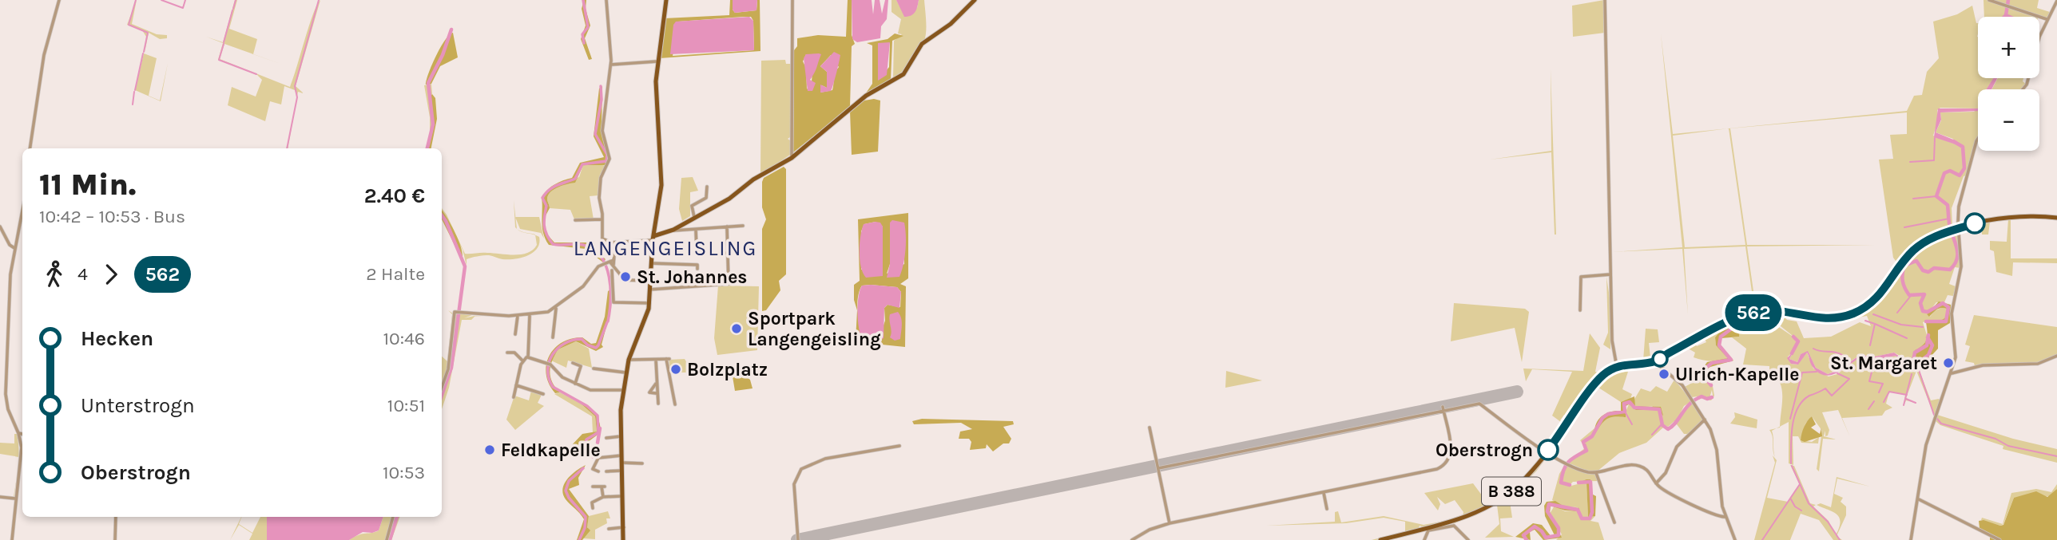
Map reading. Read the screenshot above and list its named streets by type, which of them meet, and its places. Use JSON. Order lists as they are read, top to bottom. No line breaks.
{"streets":{"main road":["B 388"]},"districts":["LANGENGEISLING"],"places":["St. Johannes","Sportpark Langengeisling","St. Margaret","Bolzplatz","Ulrich-Kapelle","Feldkapelle","Oberstrogn"],"lines":["bus line 562"],"page":{"on_map":"562","map_buttons":["+","−"],"heading":["11 Min.","10:42 – 10:53 · Bus","2.40 €"],"legs":["4","562","2 Halte"],"list":[{"name":"Hecken","value":"10:46"},{"name":"Unterstrogn","value":"10:51"},{"name":"Oberstrogn","value":"10:53"}]}}
